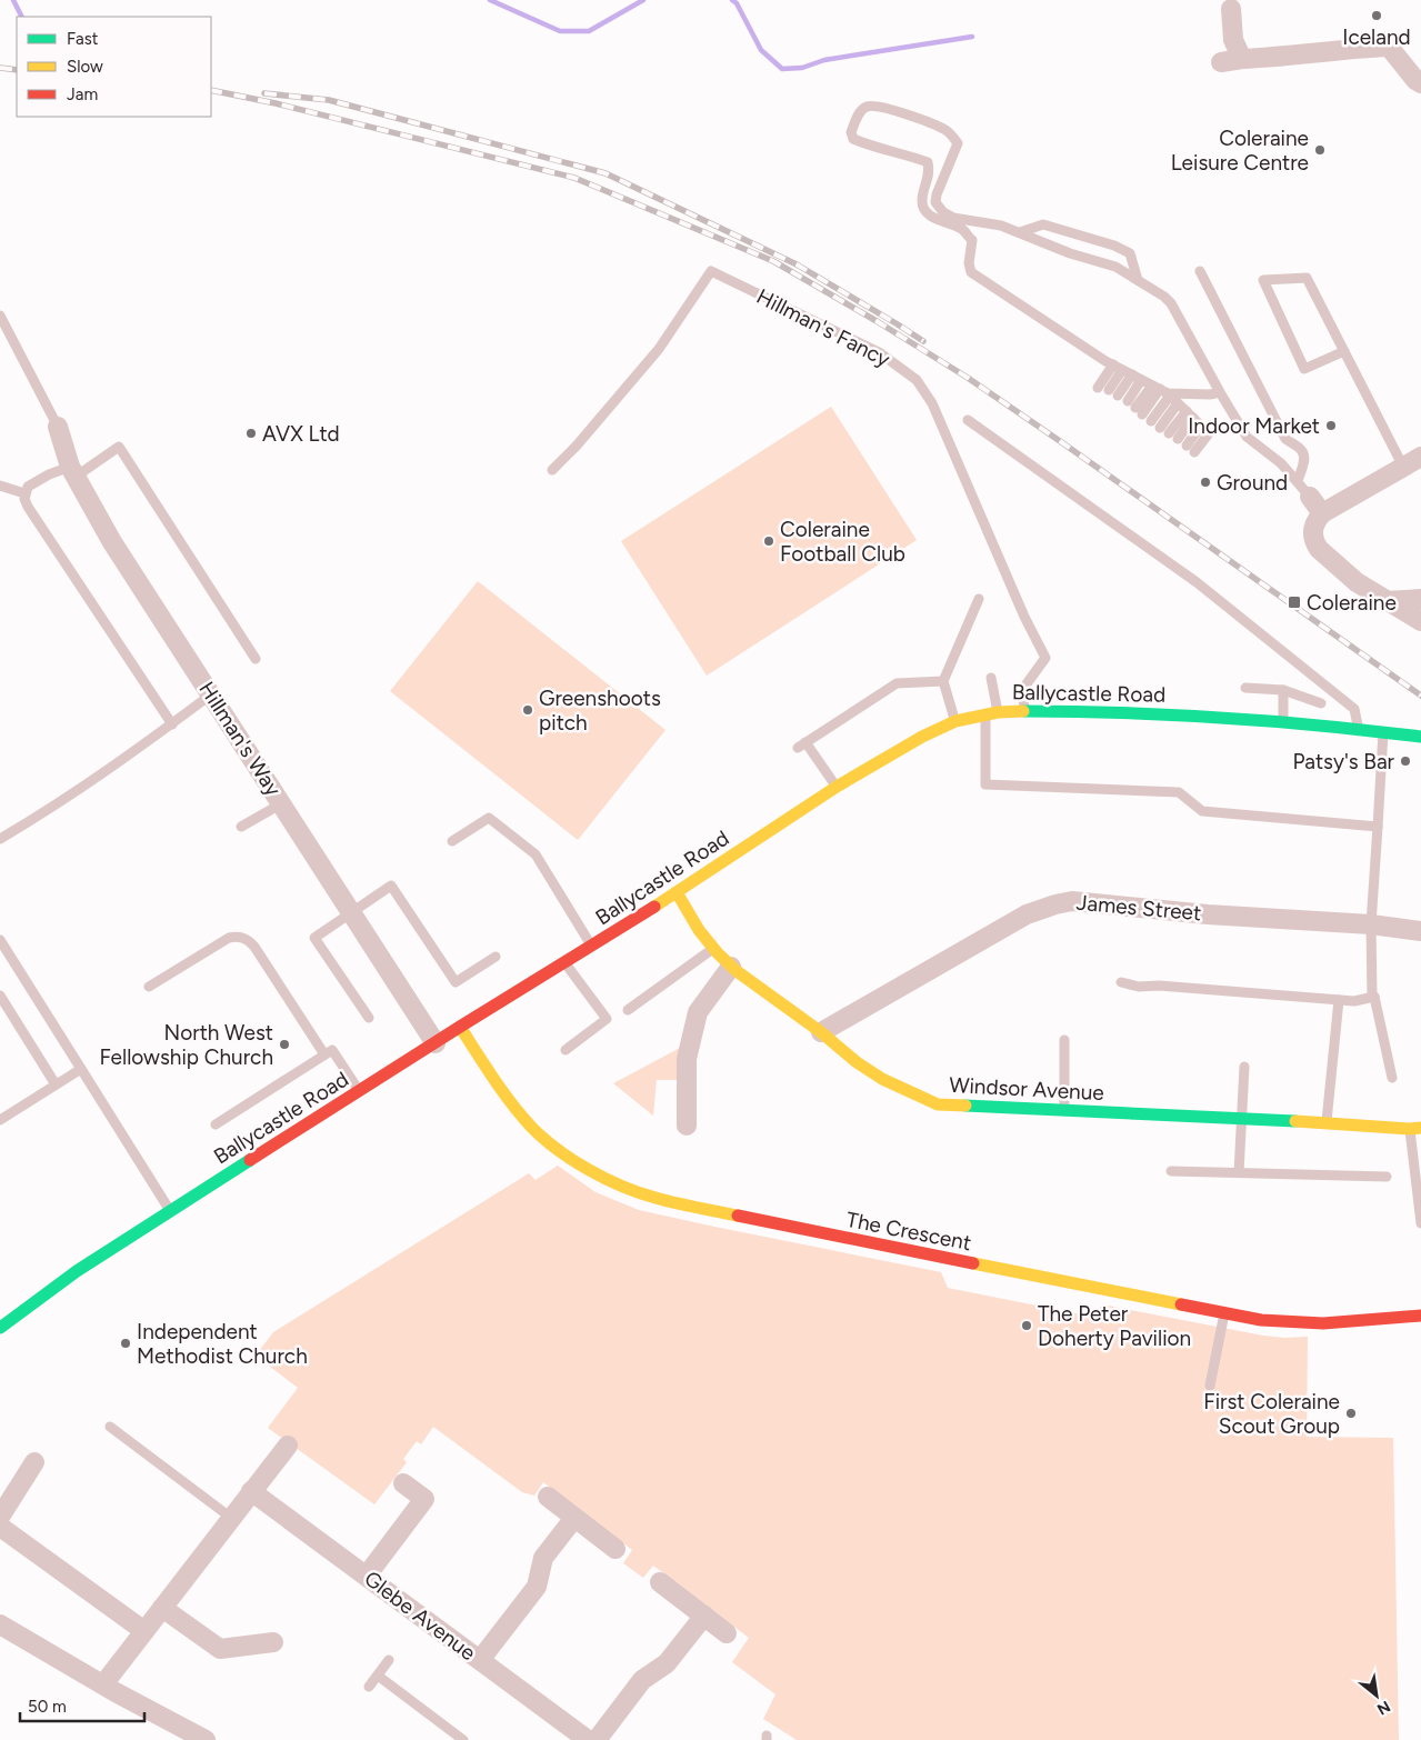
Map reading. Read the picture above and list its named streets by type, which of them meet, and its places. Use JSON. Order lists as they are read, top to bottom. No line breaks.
{"streets":{"street":["Ballycastle Road","Hillman's Way","James Street","Windsor Avenue","The Crescent","Glebe Avenue"],"lane":["Hillman's Fancy"]},"crossings":[["Hillman's Fancy","Ballycastle Road"],["Ballycastle Road","Hillman's Way"],["Ballycastle Road","Windsor Avenue"],["Ballycastle Road","The Crescent"],["James Street","Windsor Avenue"]],"places":{"other":["Iceland","Coleraine Leisure Centre","Indoor Market","AVX Ltd","Ground","Coleraine Football Club","Greenshoots pitch","Patsy's Bar","North West Fellowship Church","The Peter Doherty Pavilion","Independent Methodist Church","First Coleraine Scout Group"],"transit":["Coleraine"]},"legend":["Fast","Slow","Jam"],"scale_bar":"50 m","north":"bottom right"}
